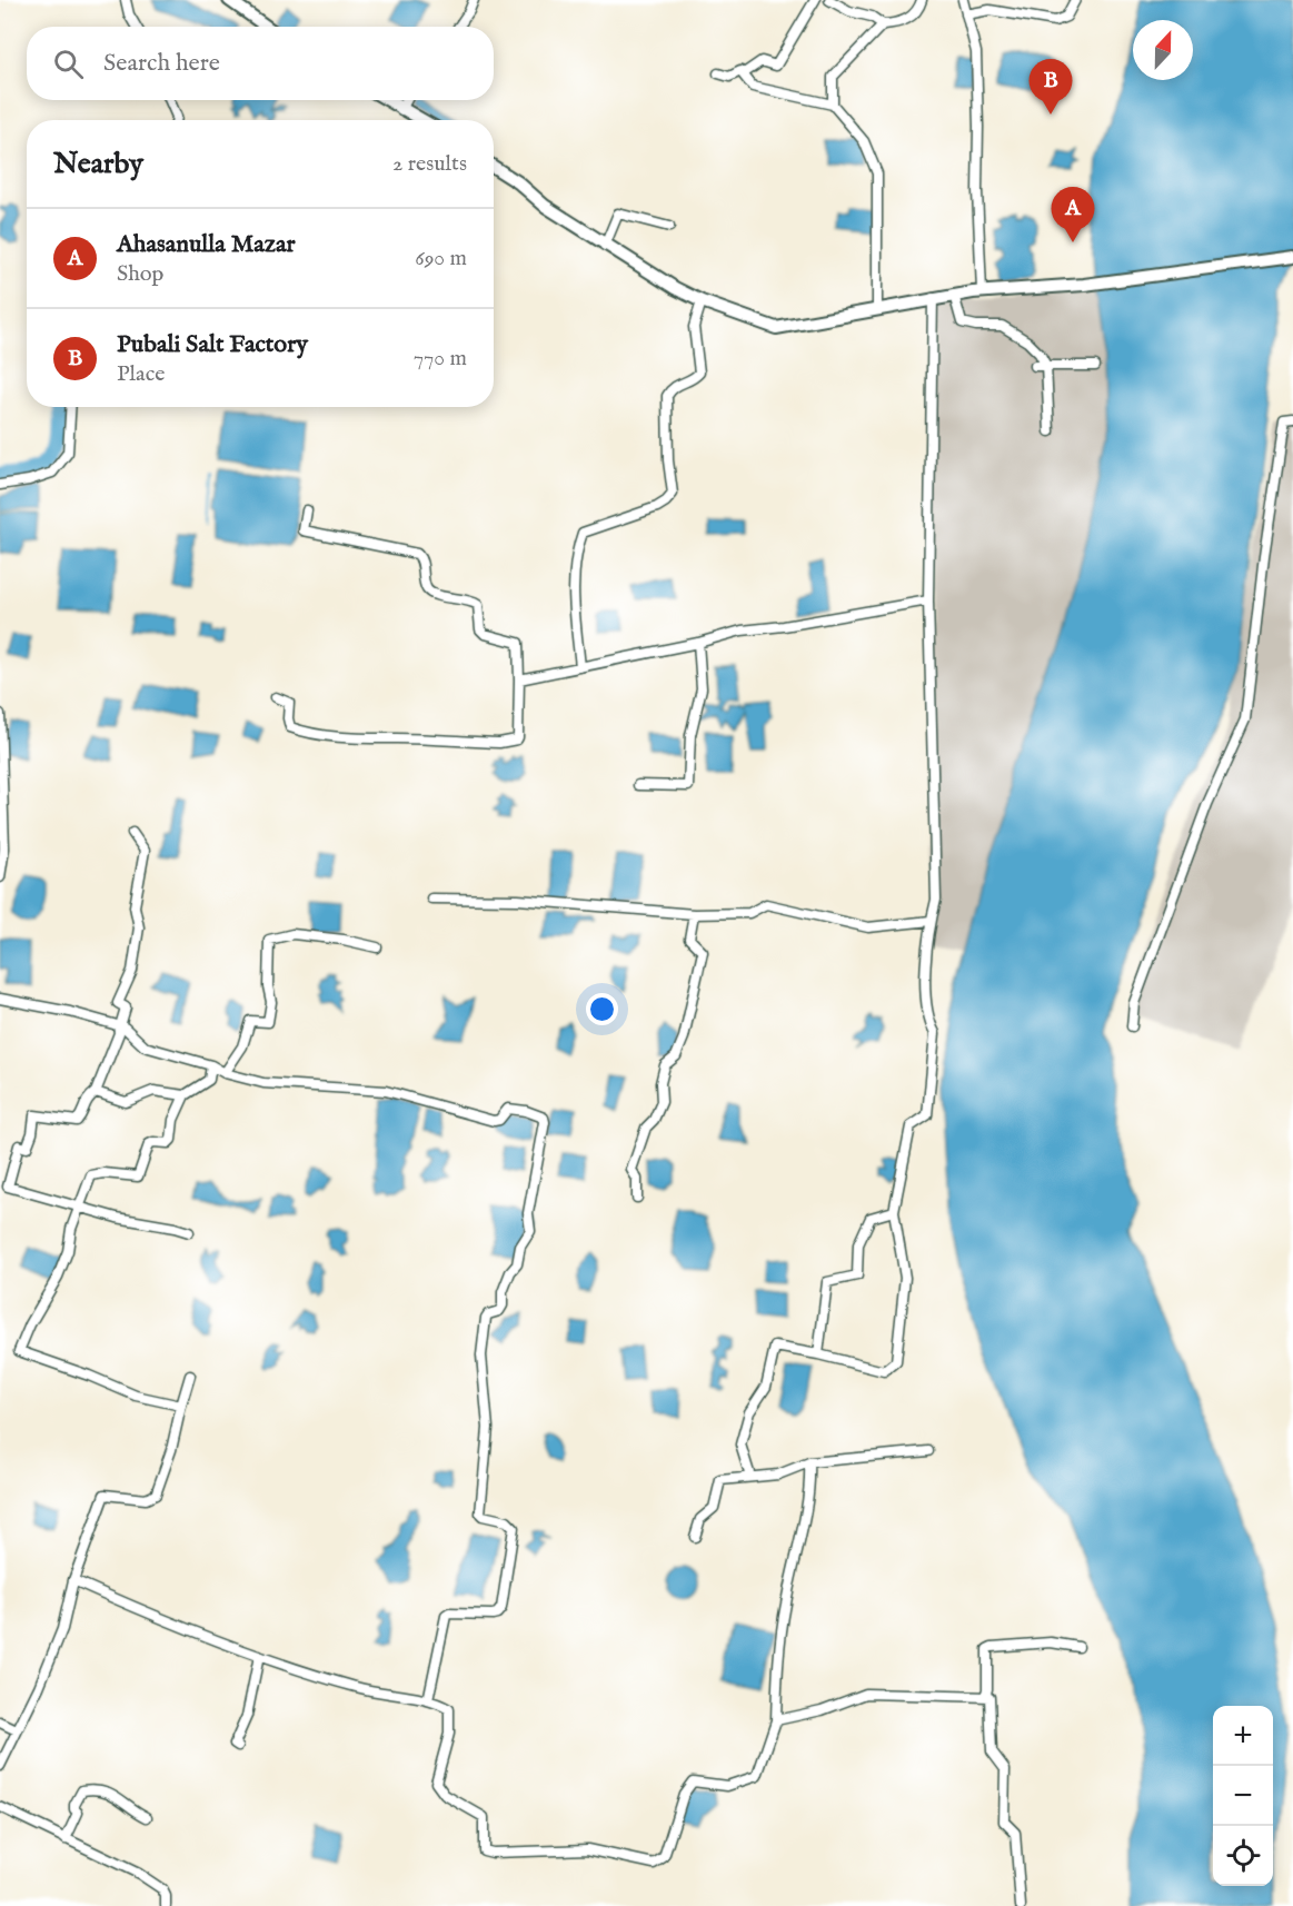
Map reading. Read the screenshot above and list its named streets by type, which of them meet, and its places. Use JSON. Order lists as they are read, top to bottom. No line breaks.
{"north":"top","page":{"search":"Search here","pins":["B","A"],"heading":["Nearby","2 results"],"list":[{"mark":"A","name":"Ahasanulla Mazar","note":"Shop","value":"690 m"},{"mark":"B","name":"Pubali Salt Factory","note":"Place","value":"770 m"}],"map_buttons":["+","−"]}}
